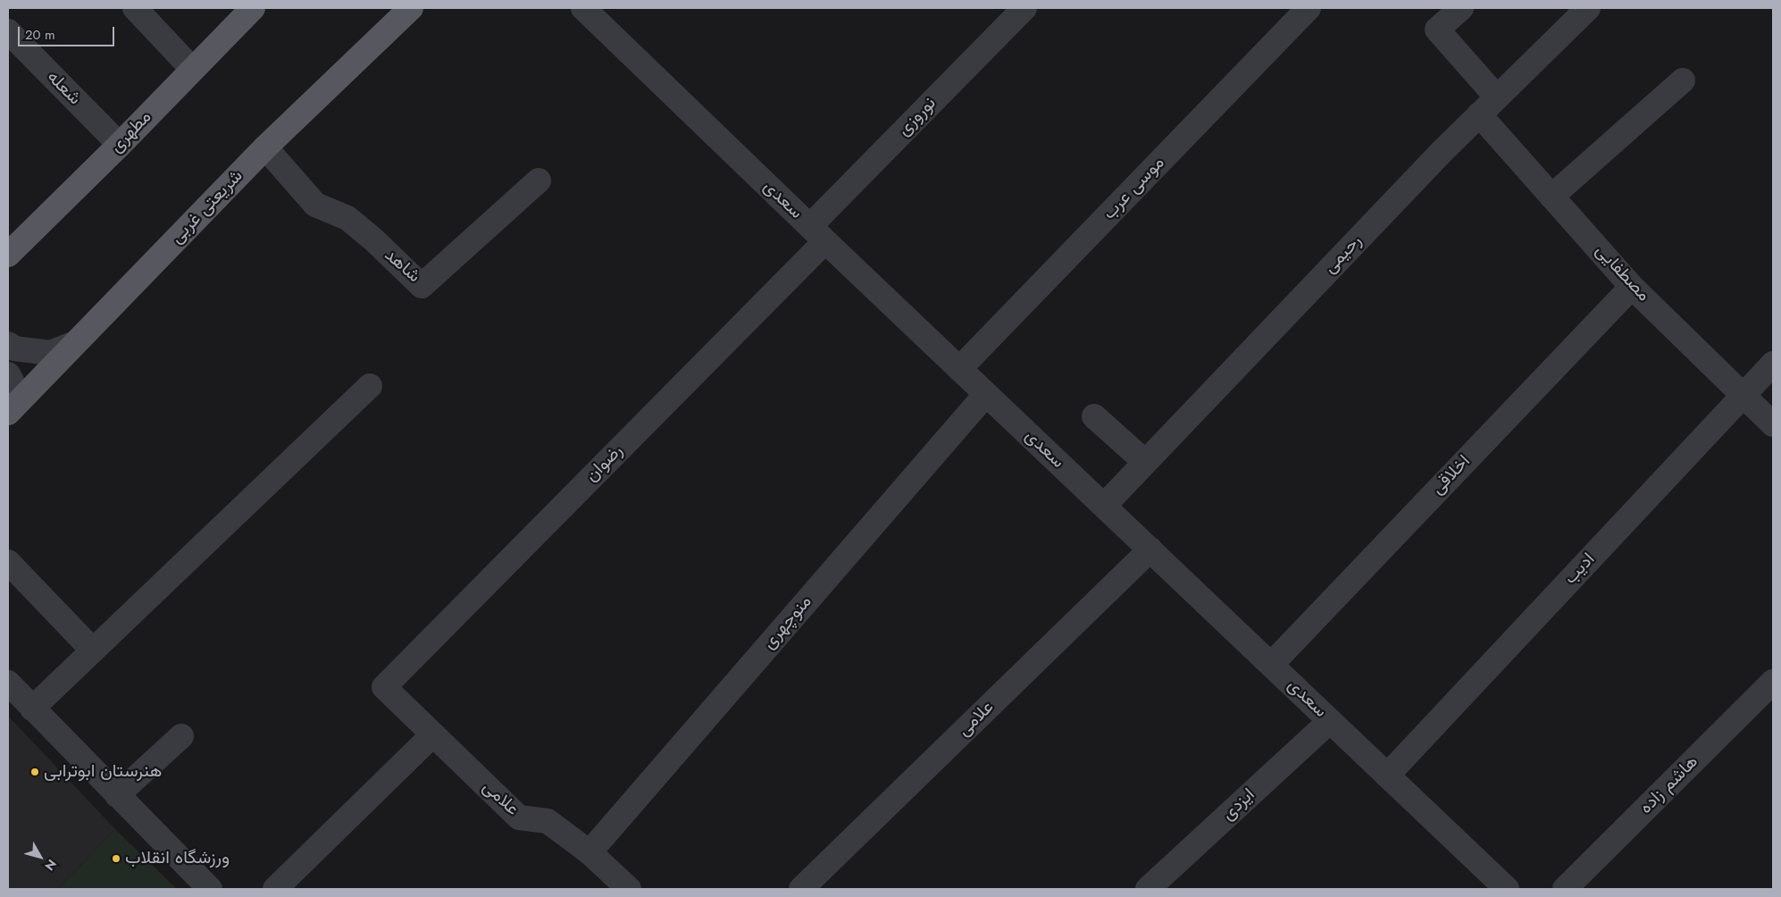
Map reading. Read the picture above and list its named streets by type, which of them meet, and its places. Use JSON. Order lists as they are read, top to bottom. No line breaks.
{"streets":{"main road":["مطهری","شریعتی غربی"],"street":["شعله","نوروزی","موسی عرب","سعدی","رحیمی","شاهد","مصطفایی","رضوان","اخلاقی","ادیب","منوچهری","علامی","هاشم زاده","ایزدی"]},"crossings":[["شعله","مطهری"],["نوروزی","سعدی"],["نوروزی","رضوان"],["موسی عرب","سعدی"],["سعدی","رحیمی"],["سعدی","رضوان"],["سعدی","اخلاقی"],["سعدی","ادیب"],["سعدی","منوچهری"],["سعدی","علامی"],["سعدی","ایزدی"],["شریعتی غربی","شاهد"],["رحیمی","مصطفایی"],["مصطفایی","اخلاقی"],["مصطفایی","ادیب"],["رضوان","علامی"],["منوچهری","علامی"]],"places":["هنرستان ابوترابی","ورزشگاه انقلاب"],"scale_bar":"20 m","north":"bottom right"}
